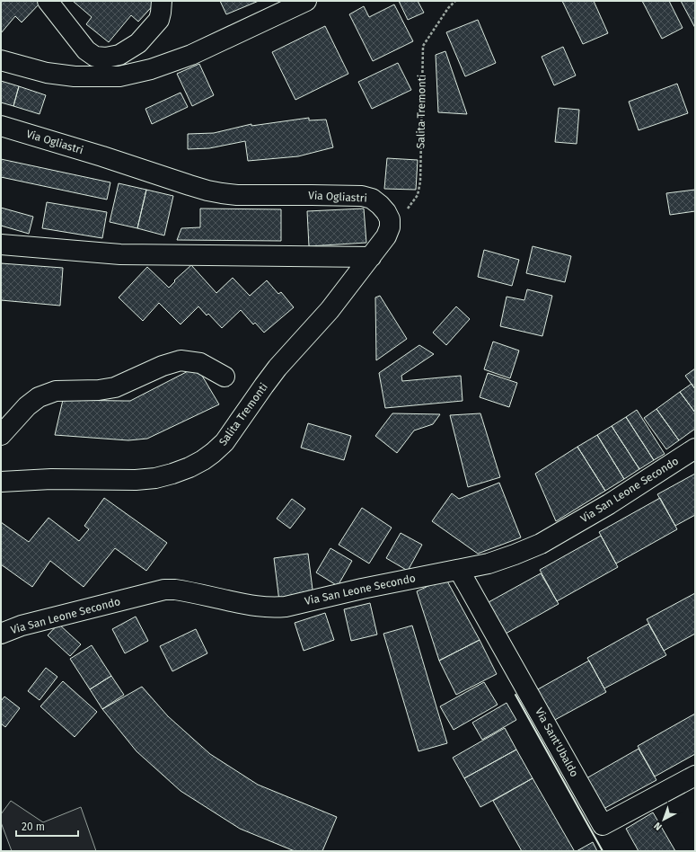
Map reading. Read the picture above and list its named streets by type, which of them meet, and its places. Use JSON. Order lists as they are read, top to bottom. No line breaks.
{"streets":{"street":["Salita Tremonti","Via Ogliastri","Via San Leone Secondo","Via Sant'Ubaldo"]},"crossings":[["Salita Tremonti","Via Ogliastri"],["Via San Leone Secondo","Via Sant'Ubaldo"]],"scale_bar":"20 m","north":"bottom left"}
